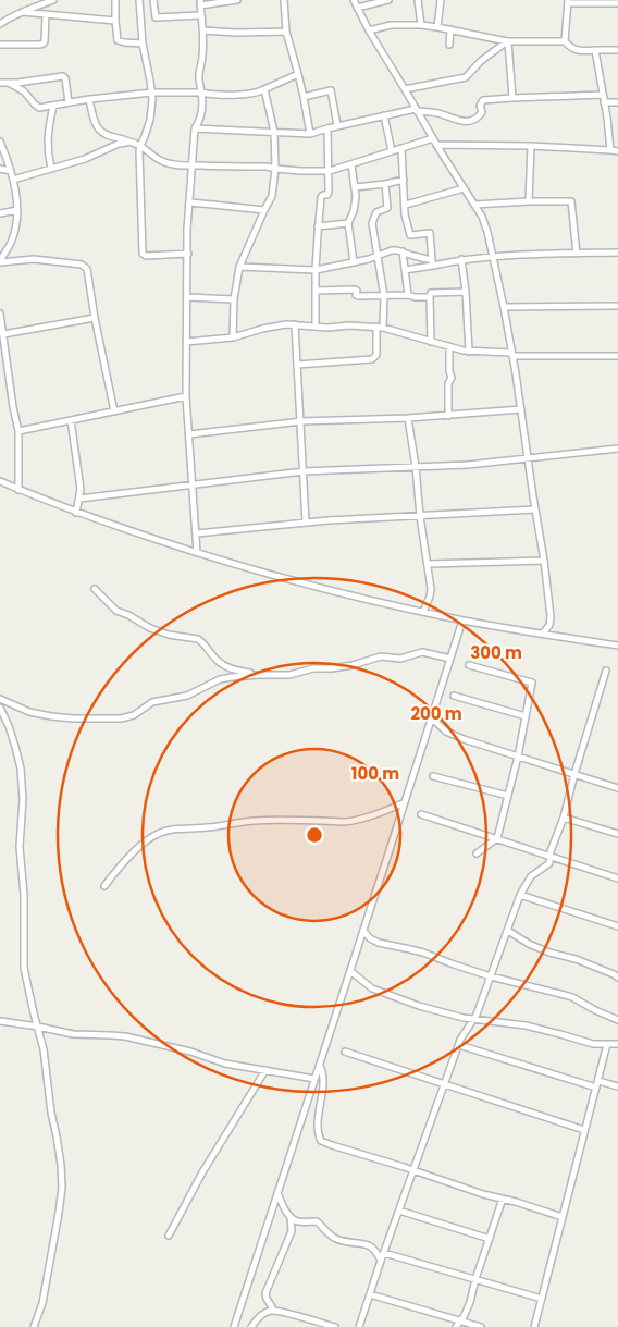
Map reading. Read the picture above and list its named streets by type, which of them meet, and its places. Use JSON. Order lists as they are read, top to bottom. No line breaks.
{"rings":["300 m","200 m","100 m"]}
